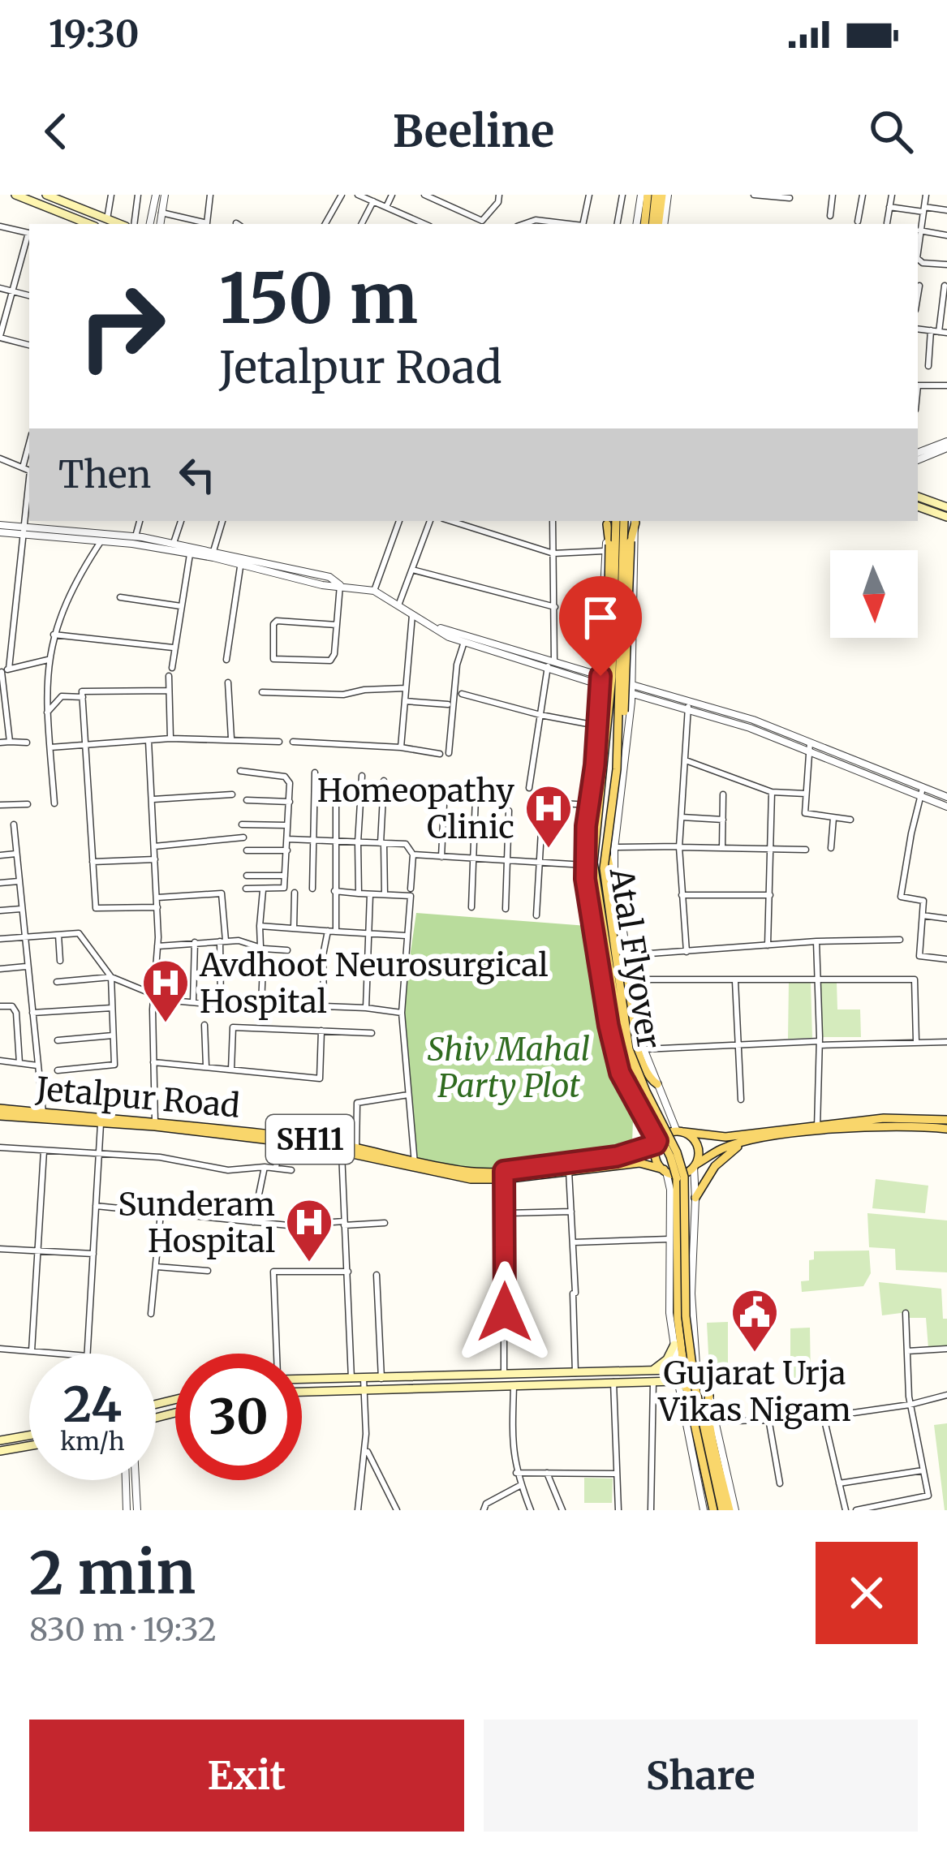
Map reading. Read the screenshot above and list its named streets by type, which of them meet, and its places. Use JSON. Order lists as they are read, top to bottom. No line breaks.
{"streets":{"main road":["Atal Flyover","Jetalpur Road","SH11"]},"crossings":[["Jetalpur Road","SH11"]],"parks":["Shiv Mahal Party Plot"],"places":{"hospital":["Homeopathy Clinic","Avdhoot Neurosurgical Hospital","Sunderam Hospital"],"public building":["Gujarat Urja Vikas Nigam"]},"north":"bottom","page":{"status":"19:30","header":"Beeline","turn":["150 m","Jetalpur Road"],"then":"Then","speed":"24 km/h","limit":"30","heading":["2 min","830 m · 19:32"],"buttons":["Exit","Share"]}}
